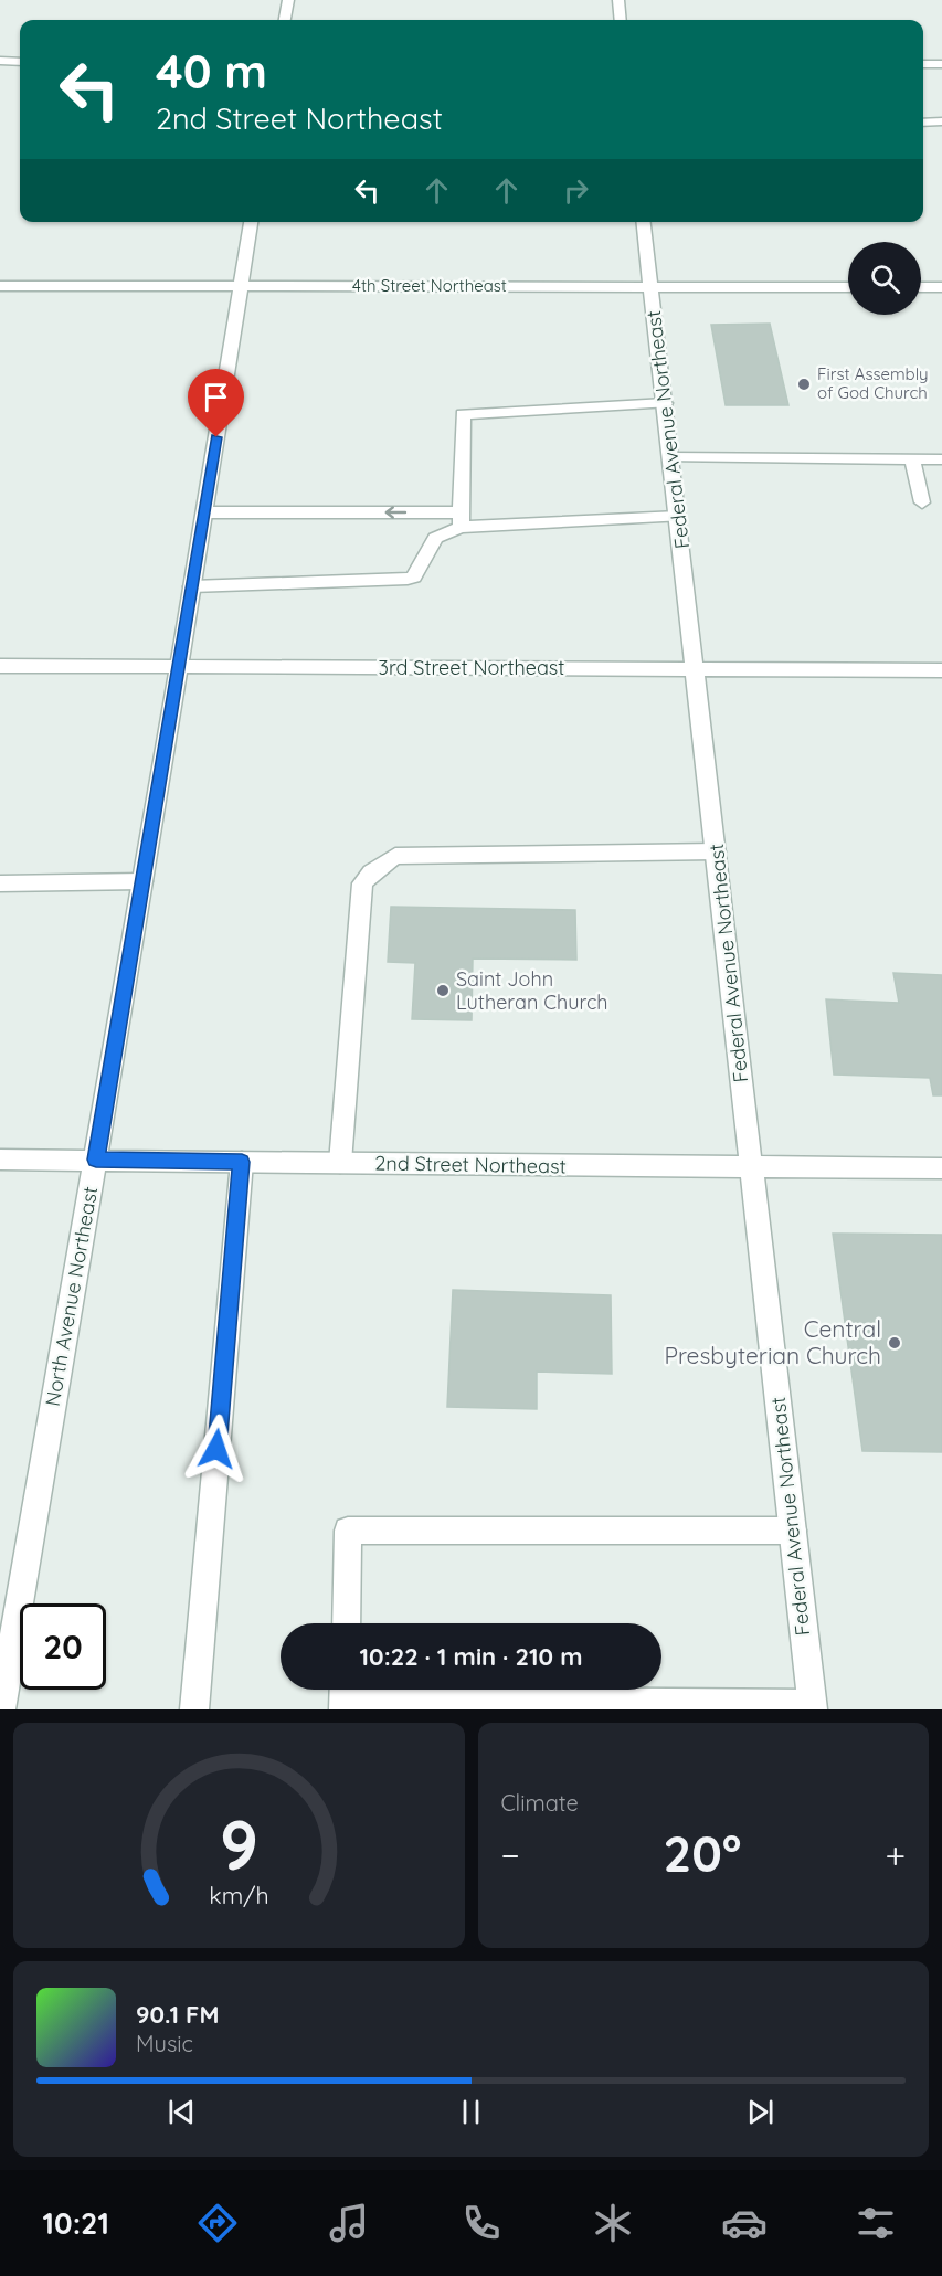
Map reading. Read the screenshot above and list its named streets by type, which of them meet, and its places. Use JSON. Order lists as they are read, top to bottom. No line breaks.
{"streets":{"street":["4th Street Northeast","Federal Avenue Northeast","3rd Street Northeast","2nd Street Northeast","North Avenue Northeast"]},"crossings":[["4th Street Northeast","Federal Avenue Northeast"],["4th Street Northeast","North Avenue Northeast"],["Federal Avenue Northeast","3rd Street Northeast"],["Federal Avenue Northeast","2nd Street Northeast"],["3rd Street Northeast","North Avenue Northeast"],["2nd Street Northeast","North Avenue Northeast"]],"places":["First Assembly of God Church","Saint John Lutheran Church","Central Presbyterian Church"],"page":{"turn":["40 m","2nd Street Northeast"],"limit":"20","trip":"10:22 · 1 min · 210 m","tile":"Climate","heat":["−","20°","+"],"song":["90.1 FM","Music"],"tabs":"10:21","gauge":["9","km/h"]}}
